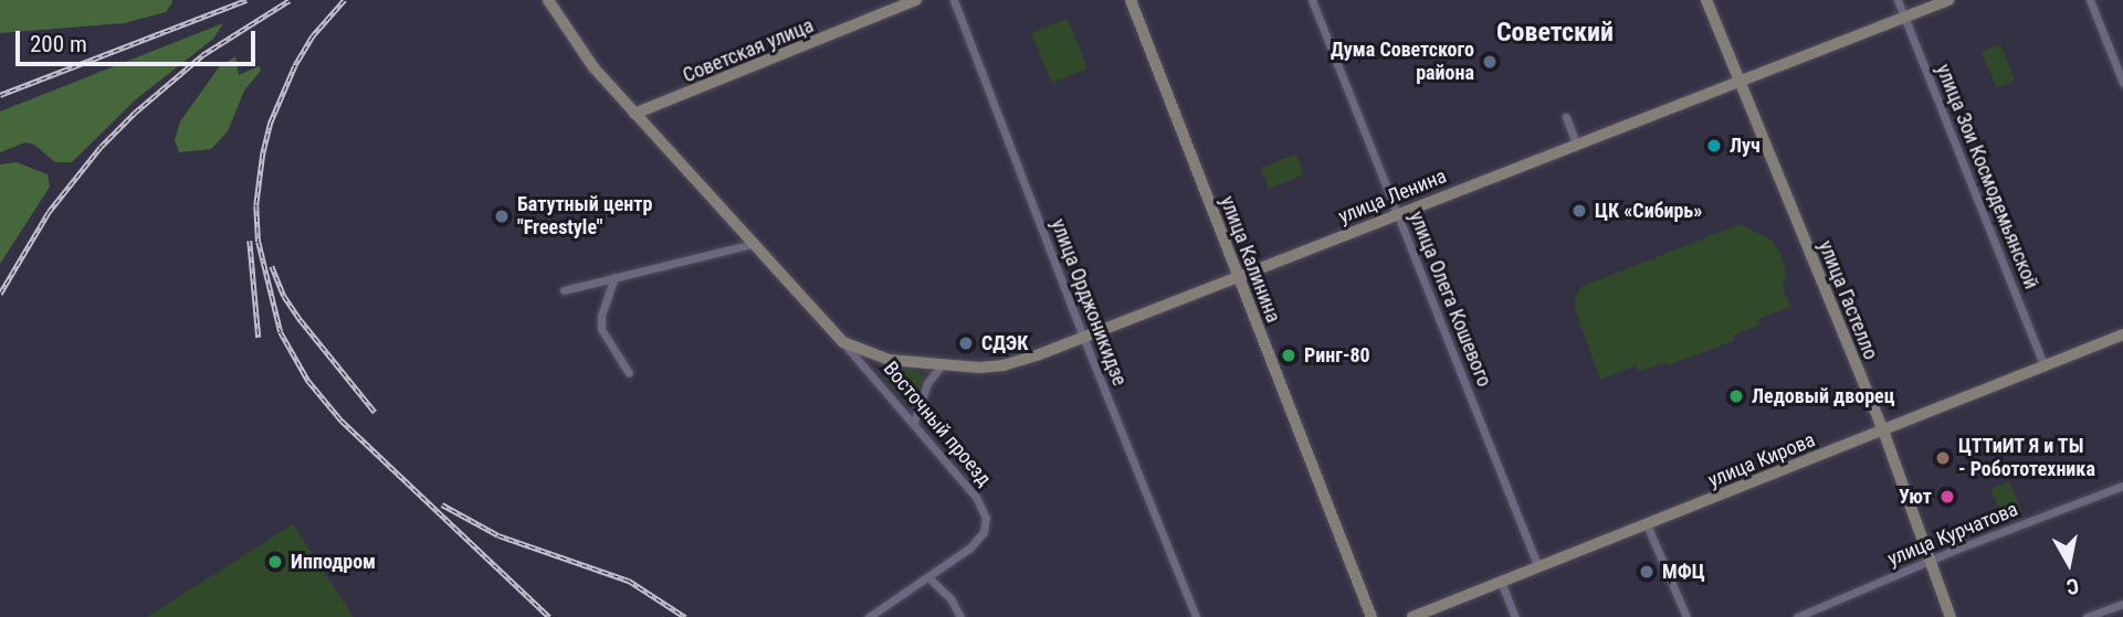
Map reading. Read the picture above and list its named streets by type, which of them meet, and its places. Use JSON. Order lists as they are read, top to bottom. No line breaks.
{"streets":{"main road":["Советская улица","улица Ленина","улица Калинина","улица Гастелло","улица Кирова"],"street":["улица Зои Космодемьянской","улица Олега Кошевого","улица Орджоникидзе","Восточный проезд","улица Курчатова"]},"crossings":[["улица Зои Космодемьянской","улица Ленина"],["улица Зои Космодемьянской","улица Кирова"],["улица Ленина","улица Калинина"],["улица Ленина","улица Олега Кошевого"],["улица Ленина","улица Гастелло"],["улица Ленина","улица Орджоникидзе"],["улица Ленина","Восточный проезд"],["улица Олега Кошевого","улица Кирова"],["улица Гастелло","улица Кирова"],["улица Гастелло","улица Курчатова"]],"districts":["Советский"],"places":["Дума Советского района","Луч","ЦК «Сибирь»","Батутный центр \"Freestyle\"","СДЭК","Ринг-80","Ледовый дворец","ЦТТиИТ Я и ТЫ - Робототехника","Уют","Ипподром","МФЦ"],"scale_bar":"200 m","north":"bottom"}
